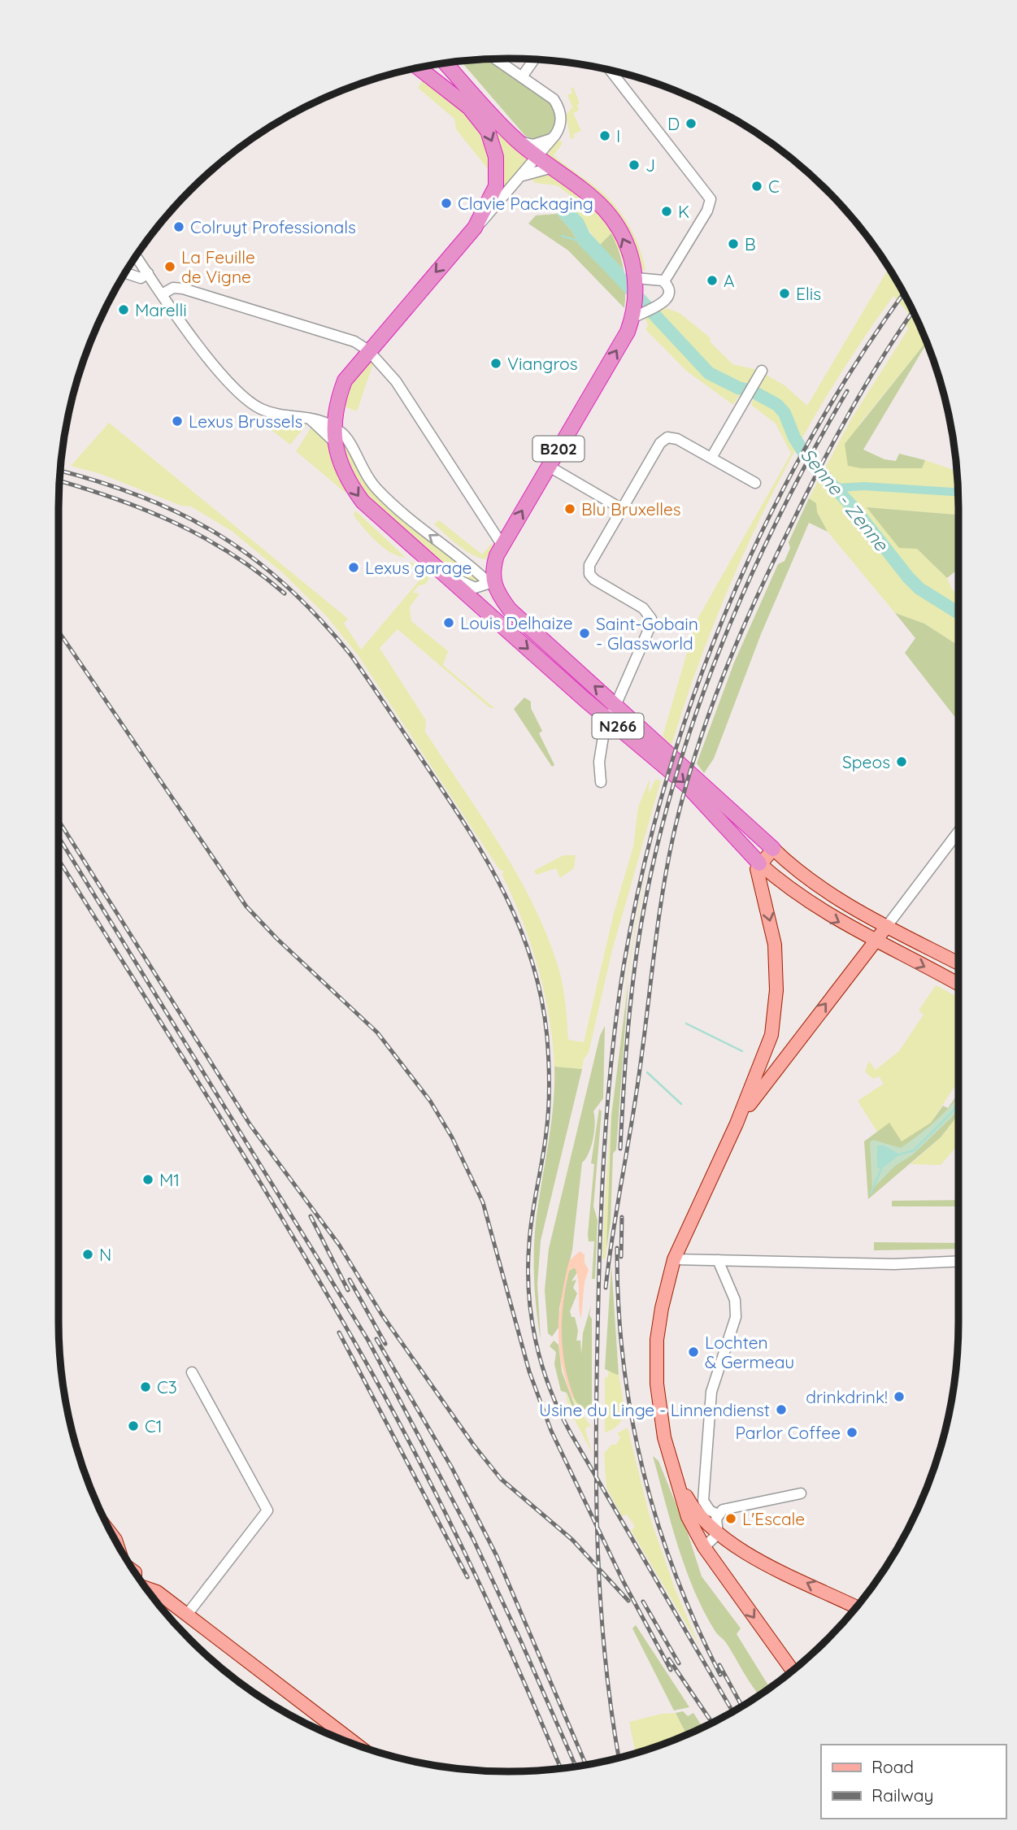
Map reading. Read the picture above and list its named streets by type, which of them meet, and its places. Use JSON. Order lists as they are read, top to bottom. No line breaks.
{"streets":{"highway":["B202","N266"]},"crossings":[["B202","N266"]],"water":["Senne - Zenne"],"places":["D","I","J","C","Clavie Packaging","K","Colruyt Professionals","B","La Feuille de Vigne","A","Elis","Marelli","Viangros","Lexus Brussels","Blu Bruxelles","Lexus garage","Louis Delhaize","Saint-Gobain - Glassworld","Speos","M1","N","Lochten & Germeau","C3","drinkdrink!","Usine du Linge - Linnendienst","C1","Parlor Coffee","L'Escale"],"legend":["Road","Railway"]}
